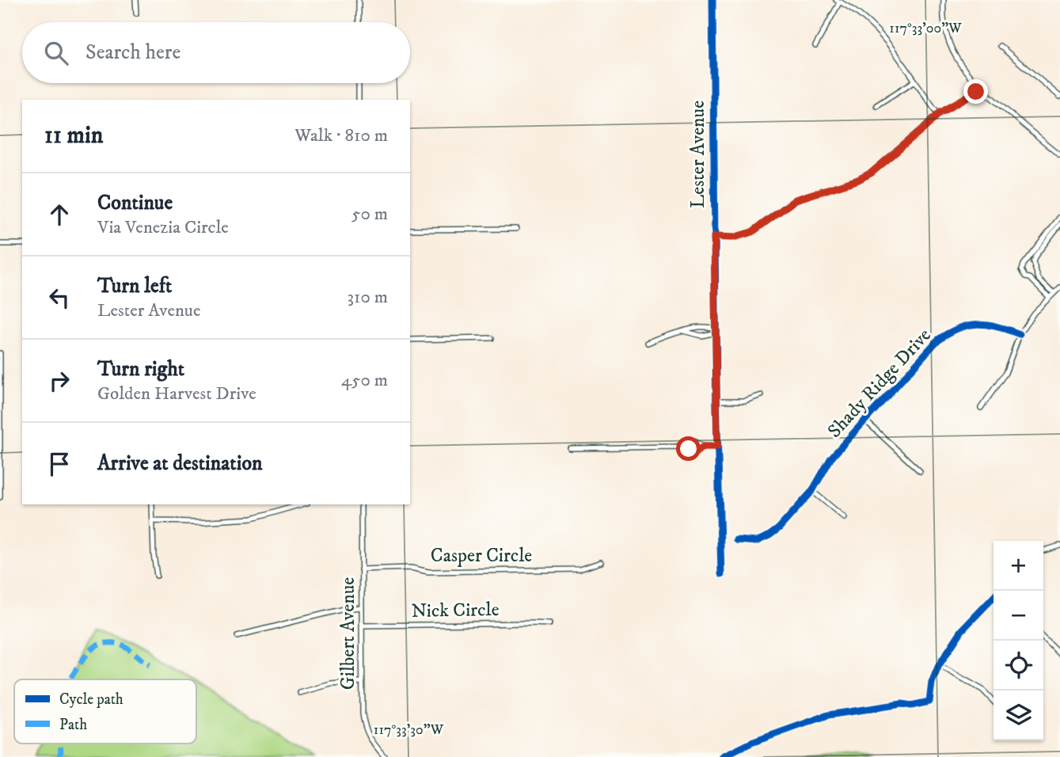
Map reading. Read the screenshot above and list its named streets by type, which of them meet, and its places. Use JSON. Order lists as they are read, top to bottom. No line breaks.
{"streets":{"street":["Lester Avenue","Shady Ridge Drive","Casper Circle","Nick Circle","Gilbert Avenue"]},"crossings":[["Casper Circle","Gilbert Avenue"],["Nick Circle","Gilbert Avenue"]],"legend":["Cycle path","Path"],"page":{"search":"Search here","heading":["11 min","Walk · 810 m"],"list":[["Continue","Via Venezia Circle","50 m"],["Turn left","Lester Avenue","310 m"],["Turn right","Golden Harvest Drive","450 m"],"Arrive at destination"],"map_buttons":["+","−"]},"coordinates":["117°33'00\"W","117°33'30\"W"]}
